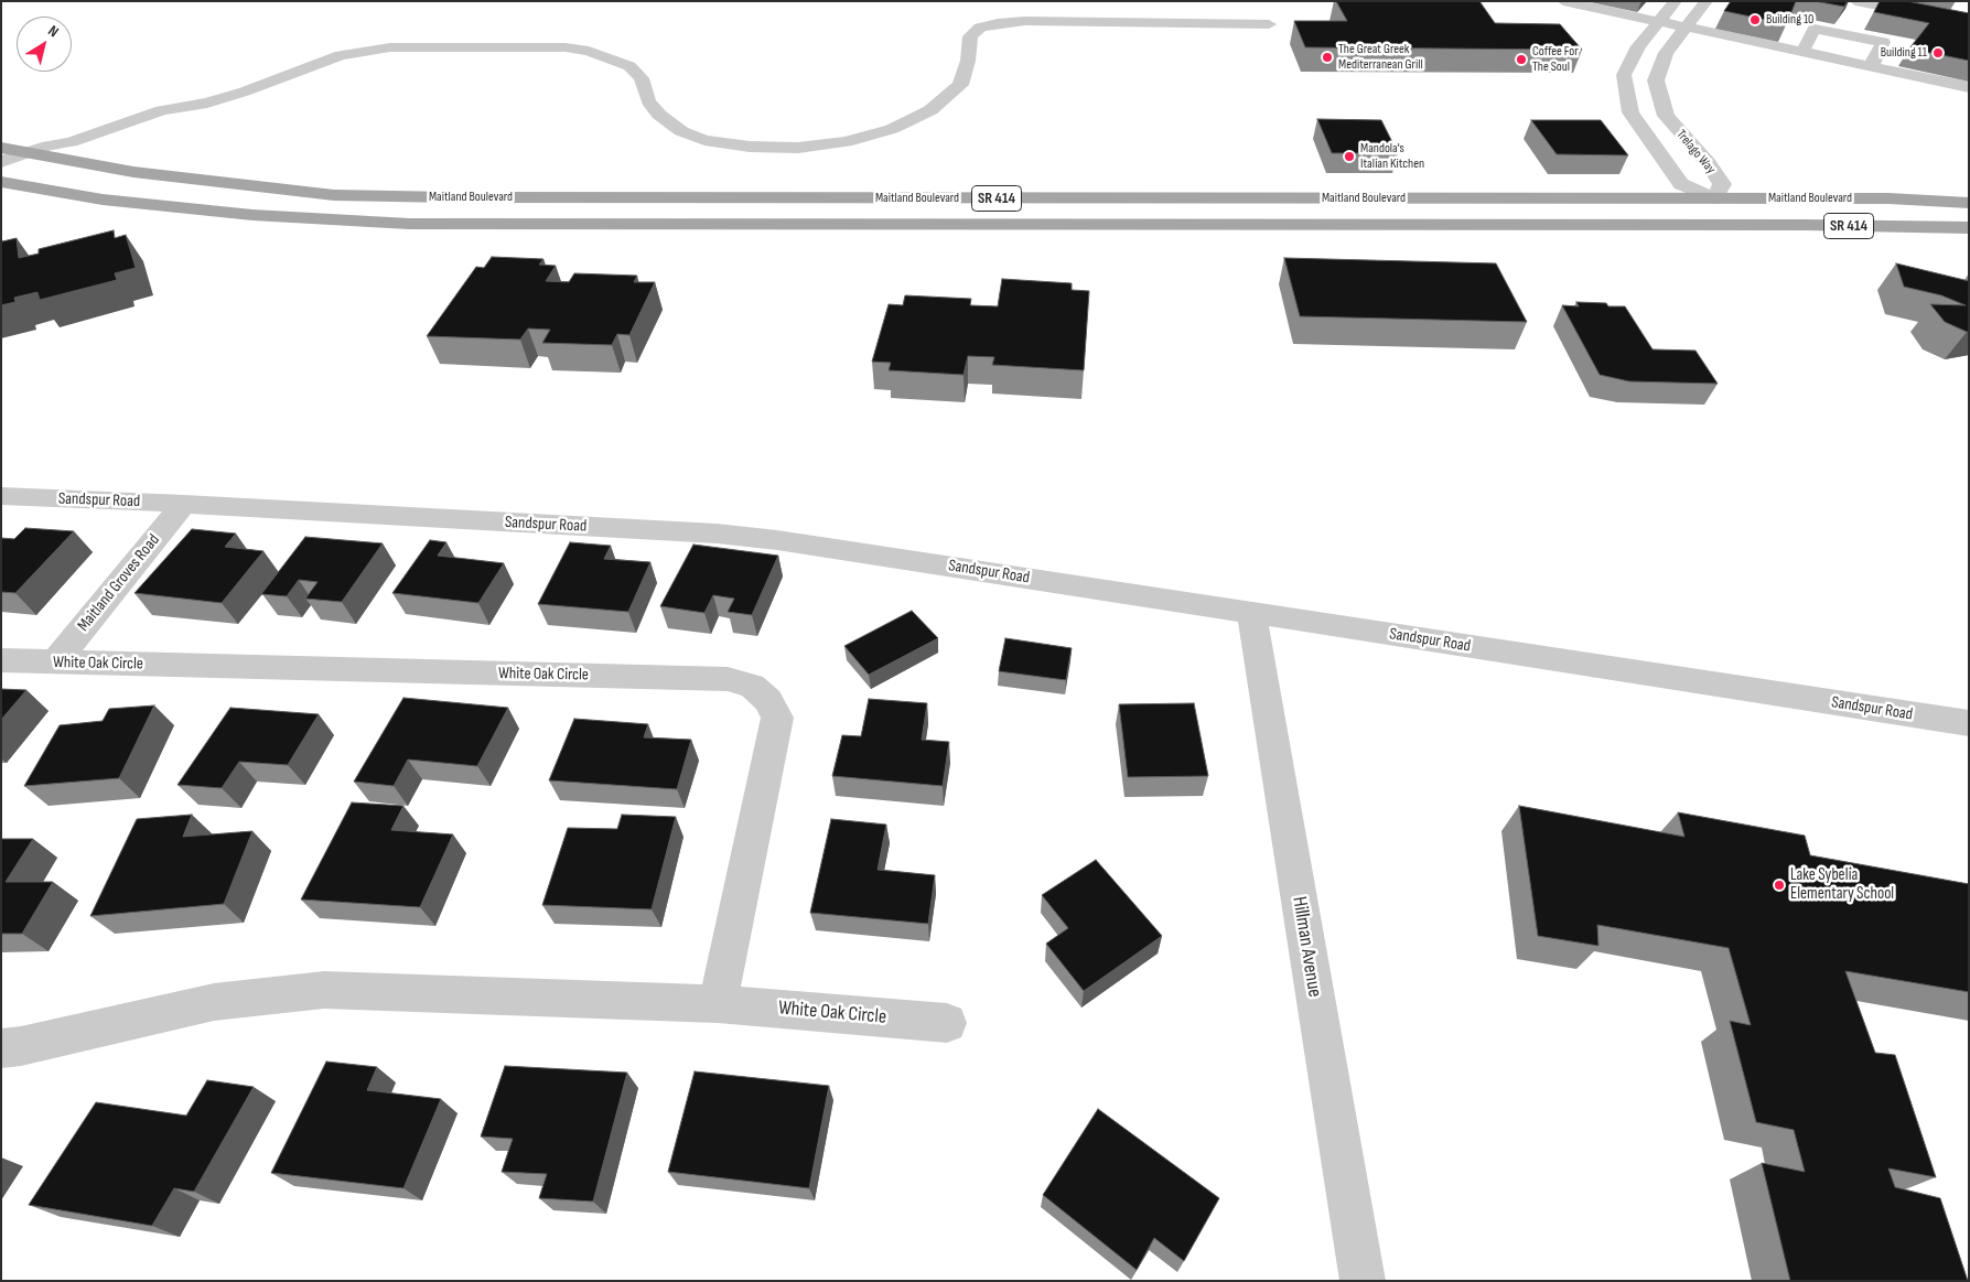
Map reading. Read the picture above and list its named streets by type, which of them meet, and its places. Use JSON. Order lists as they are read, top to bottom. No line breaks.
{"streets":{"main road":["Maitland Boulevard","SR 414"],"street":["Trelago Way","Sandspur Road","Maitland Groves Road","White Oak Circle","Hillman Avenue"]},"crossings":[["Trelago Way","Maitland Boulevard"],["Sandspur Road","Maitland Groves Road"],["Sandspur Road","Hillman Avenue"],["Maitland Groves Road","White Oak Circle"]],"places":["Building 10","Building 11","The Great Greek Mediterranean Grill","Coffee For The Soul","Mandola's Italian Kitchen","Lake Sybelia Elementary School"],"north":"top right"}
